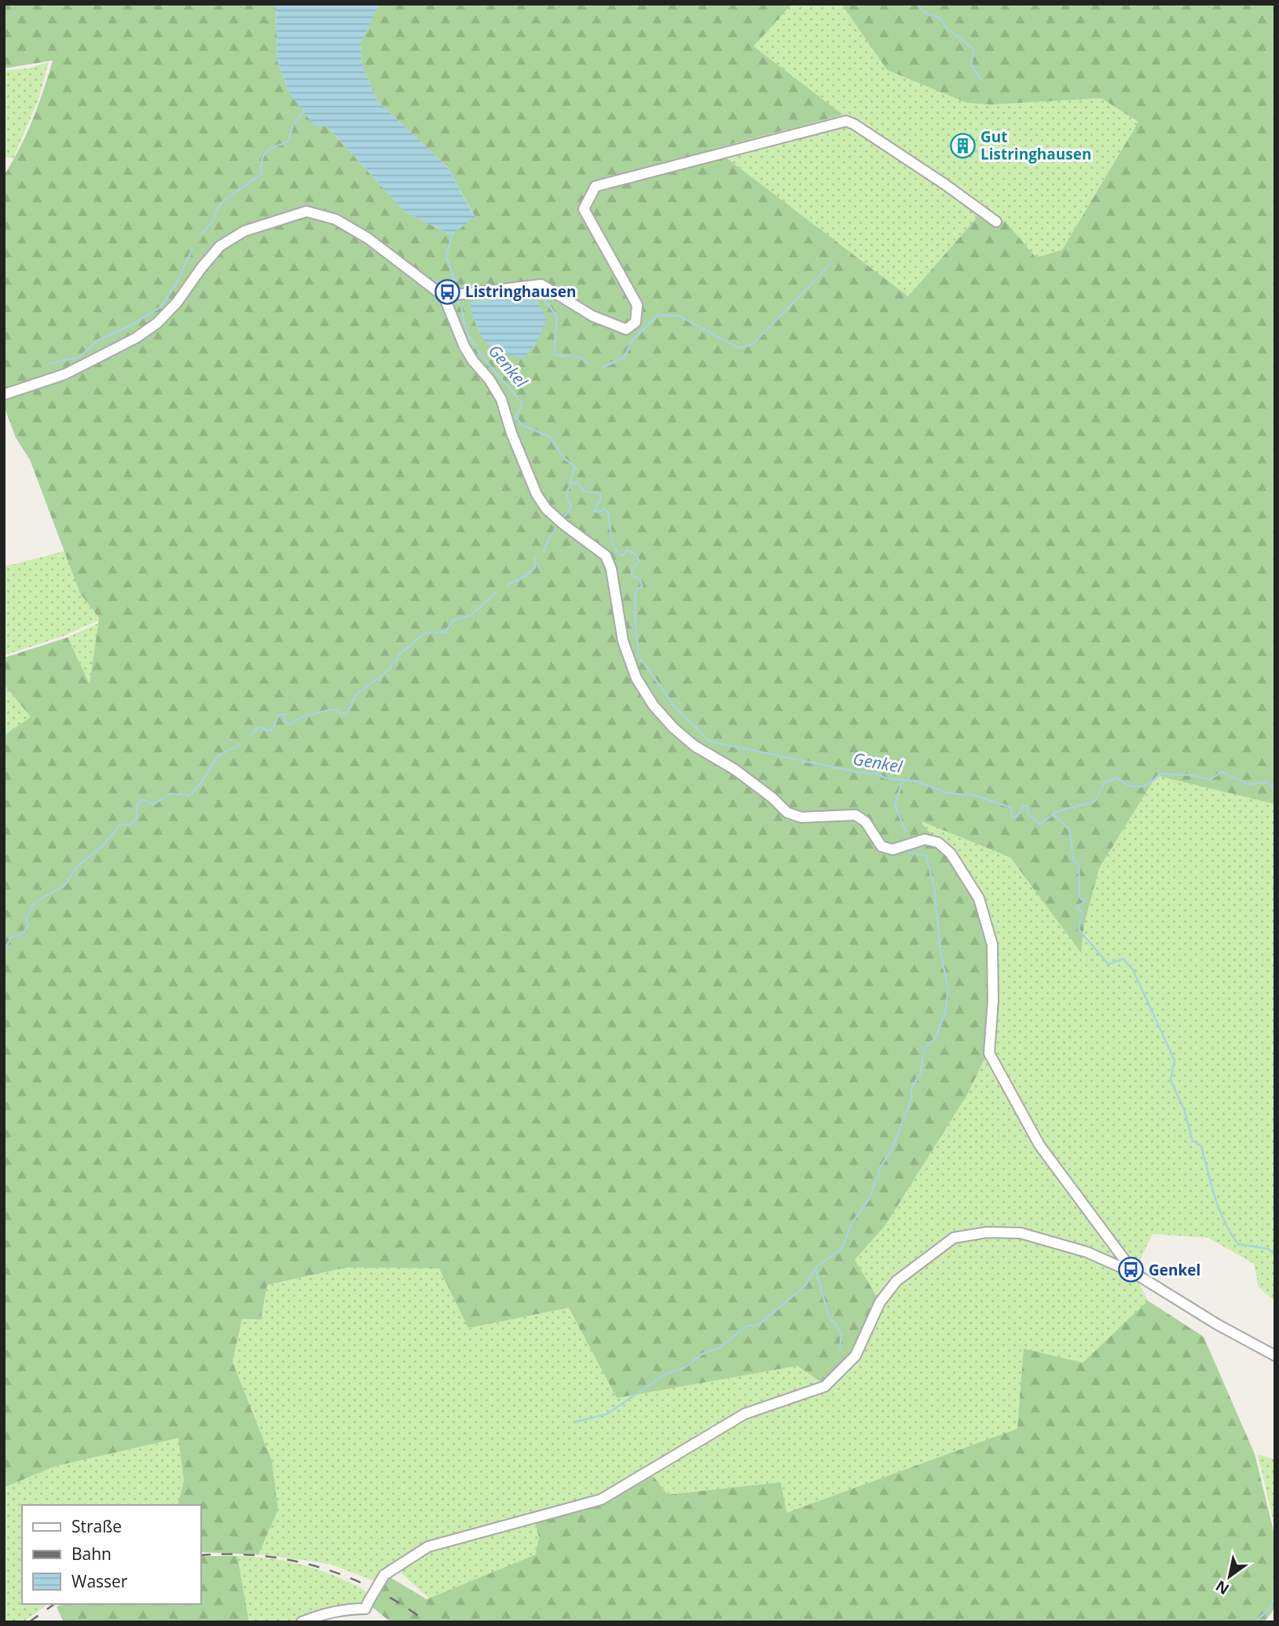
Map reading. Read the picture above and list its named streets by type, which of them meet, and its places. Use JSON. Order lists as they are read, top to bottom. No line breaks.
{"water":["Genkel"],"places":{"building":["Gut Listringhausen"],"bus stop":["Listringhausen","Genkel"]},"legend":["Straße","Bahn","Wasser"],"north":"bottom left"}
